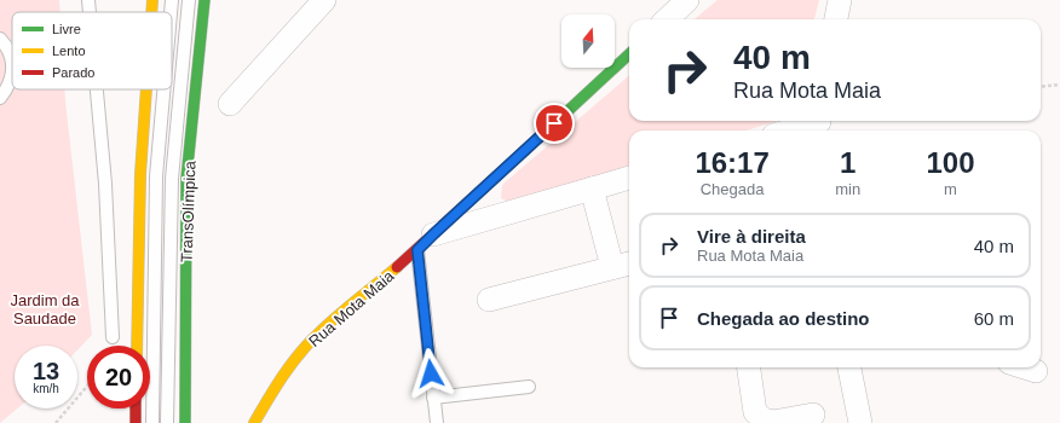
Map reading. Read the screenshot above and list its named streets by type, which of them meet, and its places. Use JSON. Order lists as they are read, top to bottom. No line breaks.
{"streets":{"main road":["TransOlímpica","Rua Mota Maia"]},"parks":["Jardim da Saudade"],"legend":["Livre","Lento","Parado"],"north":"top","page":{"turn":["40 m","Rua Mota Maia"],"eta":["16:17","Chegada","1","min","100","m"],"list":[{"name":"Vire à direita","note":"Rua Mota Maia","value":"40 m"},{"name":"Chegada ao destino","value":"60 m"}],"speed":"13 km/h","limit":"20"}}
